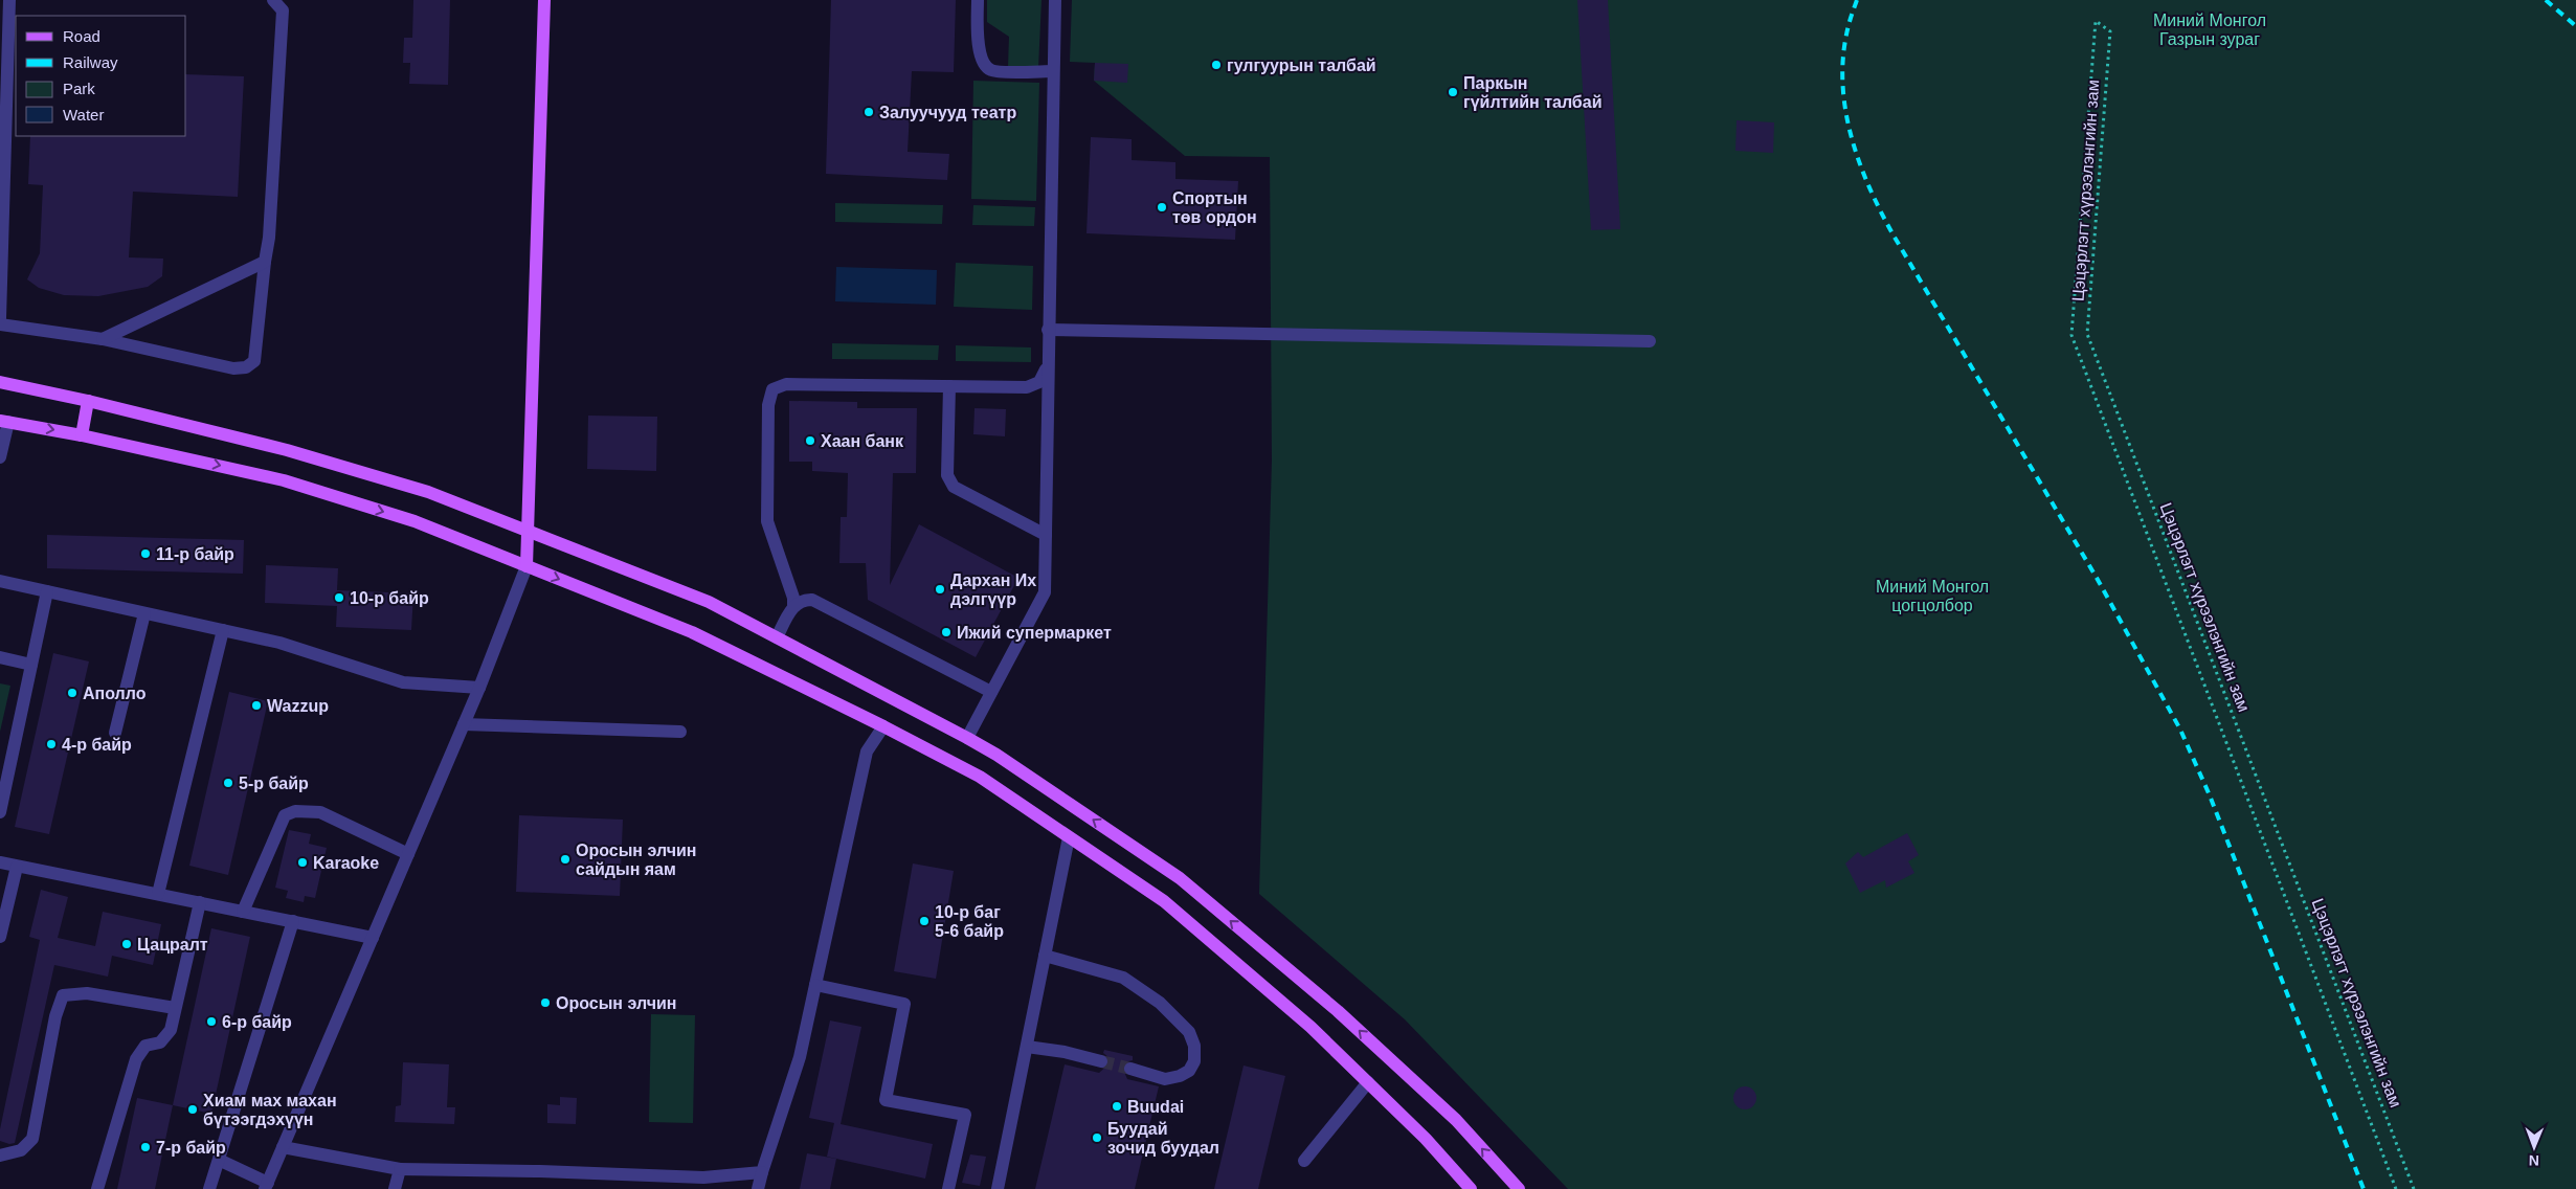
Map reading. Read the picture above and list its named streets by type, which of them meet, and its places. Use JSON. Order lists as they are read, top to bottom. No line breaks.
{"streets":{"path":["Цэцэрлэгт хүрээлэнгийн зам"]},"parks":["Миний Монгол Газрын зураг","Миний Монгол цогцолбор"],"places":["гулгуурын талбай","Паркын гүйлтийн талбай","Залуучууд театр","Спортын төв ордон","Хаан банк","11-р байр","Дархан Их дэлгүүр","10-р байр","Ижий супермаркет","Аполло","Wazzup","4-р байр","5-р байр","Оросын элчин сайдын яам","Karaoke","10-р баг 5-6 байр","Цацралт","Оросын элчин","6-р байр","Buudai","Хиам мах махан бүтээгдэхүүн","Буудай зочид буудал","7-р байр"],"legend":["Road","Railway","Park","Water"],"north":"bottom"}
